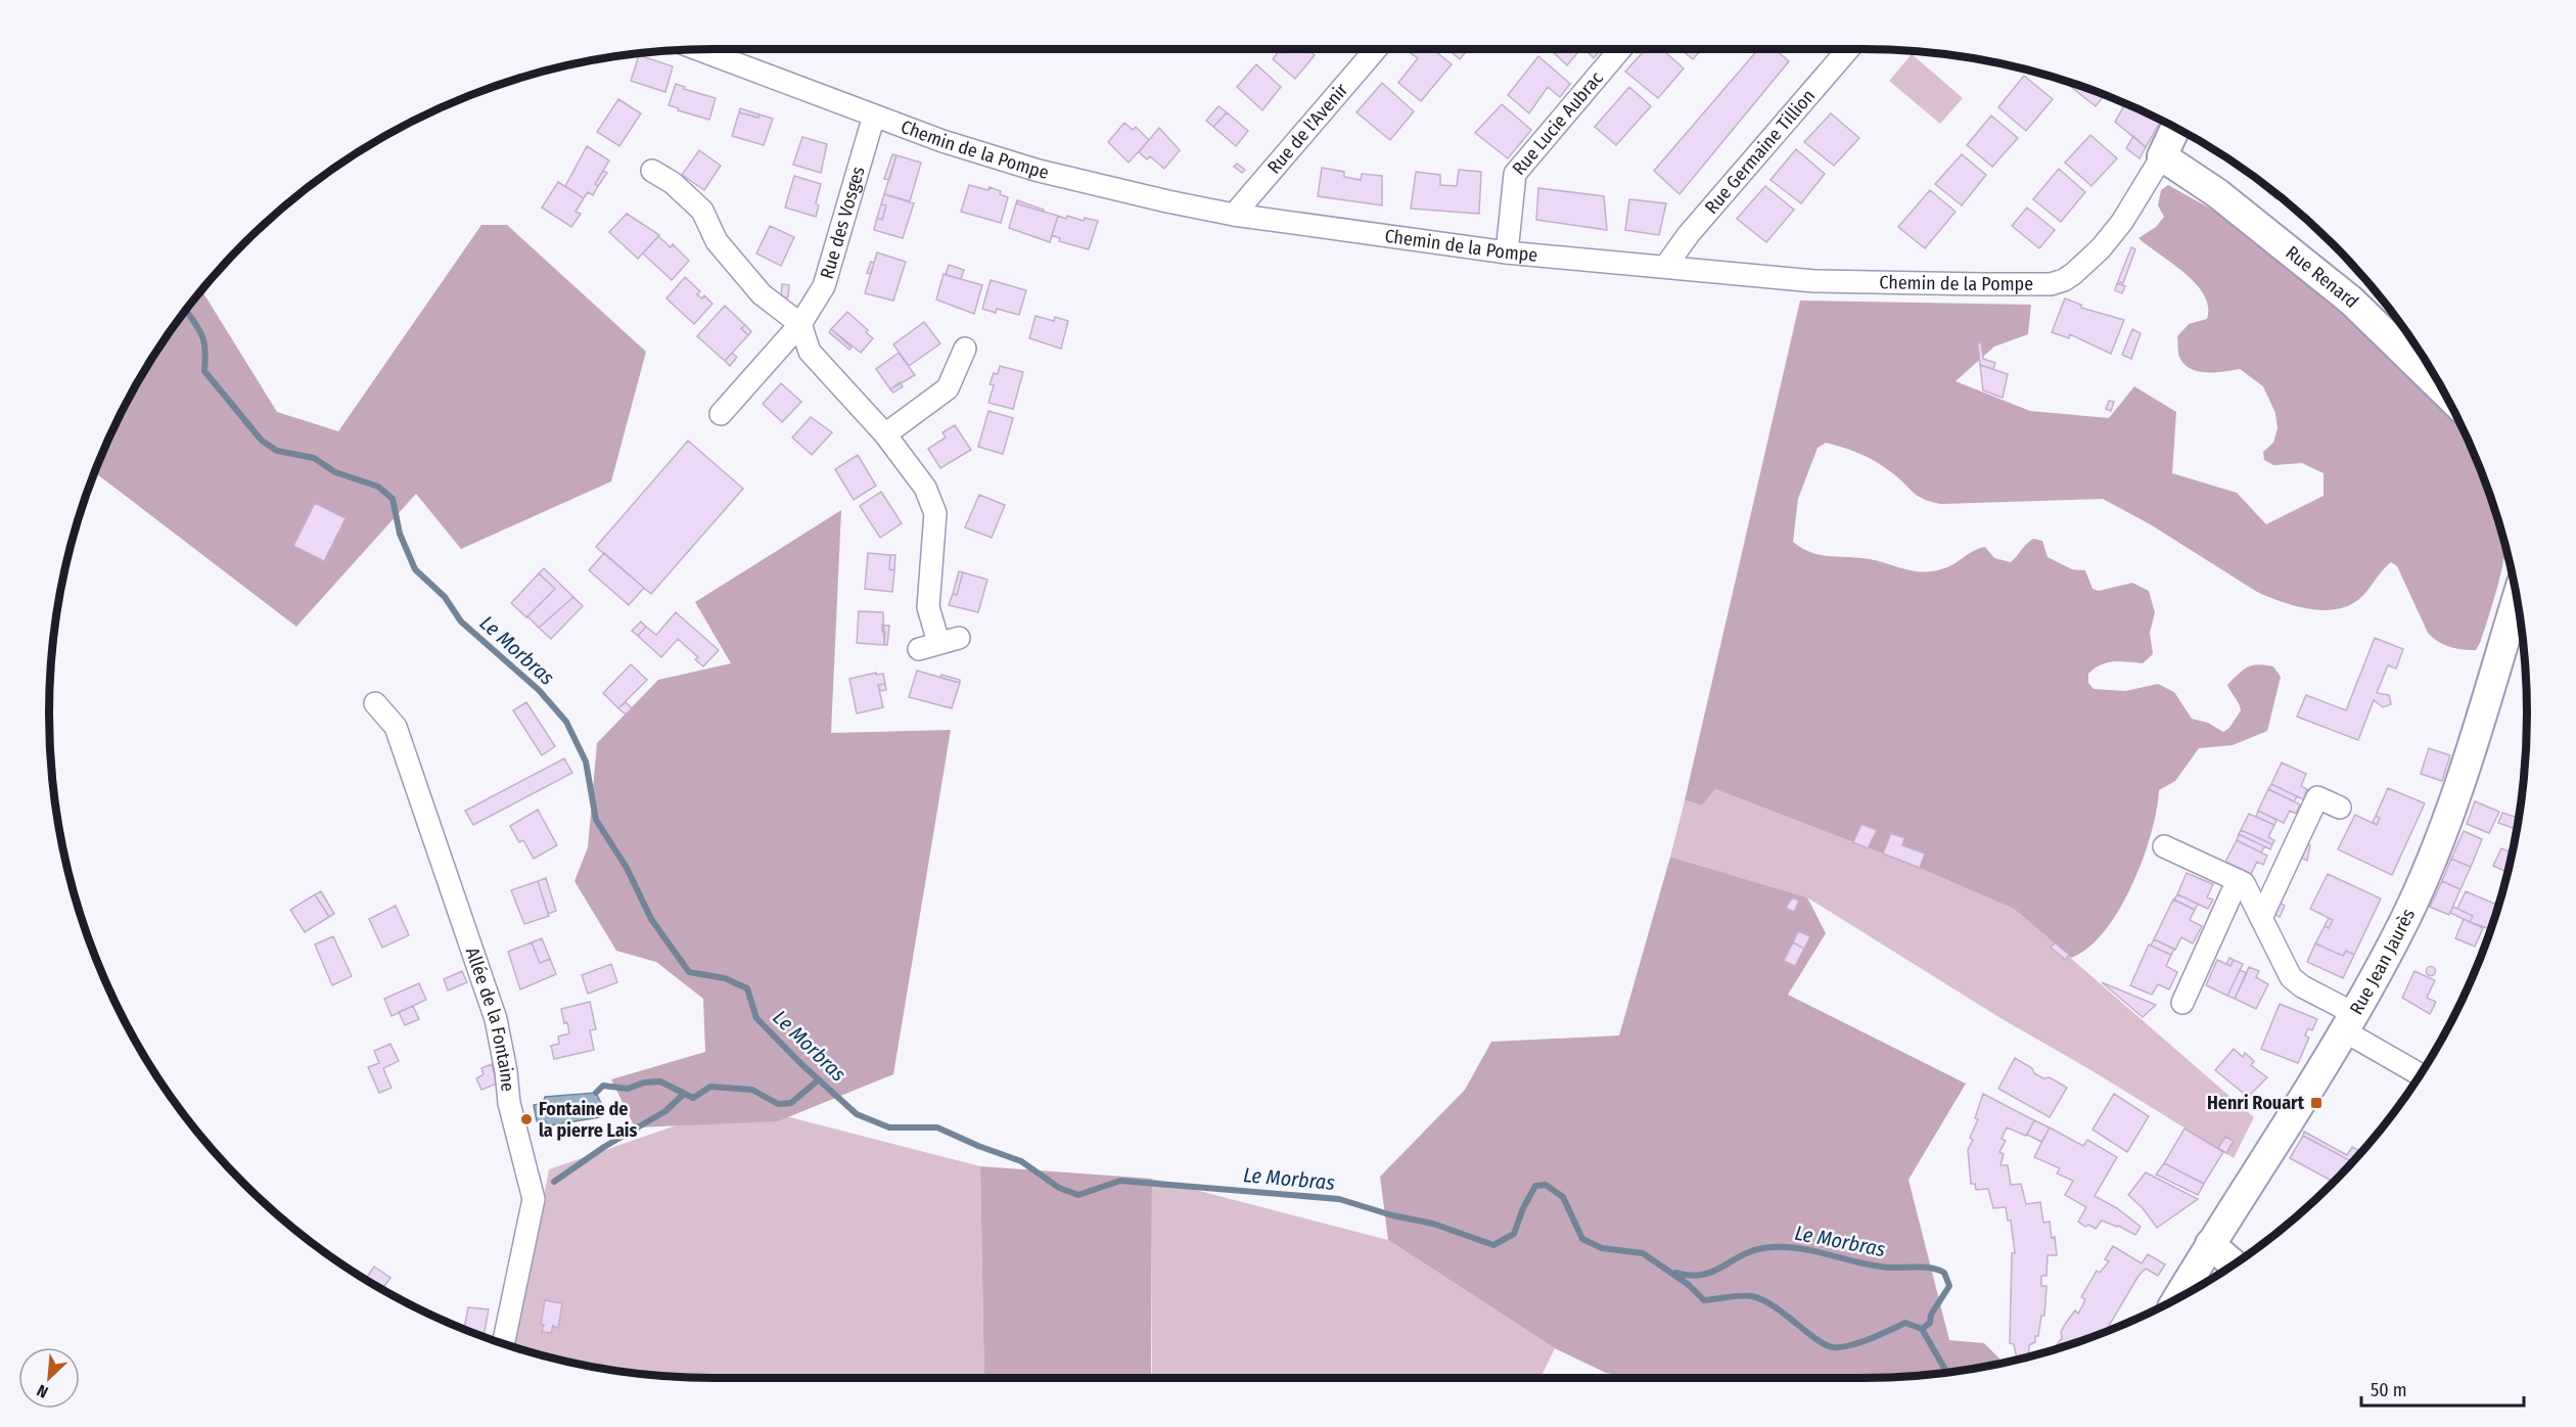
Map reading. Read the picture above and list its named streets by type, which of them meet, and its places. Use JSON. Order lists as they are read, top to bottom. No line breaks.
{"streets":{"street":["Rue Lucie Aubrac","Rue de l'Avenir","Chemin de la Pompe","Rue Germaine Tillion","Rue des Vosges","Rue Renard","Rue Jean Jaurès","Allée de la Fontaine"]},"crossings":[["Rue Lucie Aubrac","Chemin de la Pompe"],["Rue de l'Avenir","Chemin de la Pompe"],["Chemin de la Pompe","Rue Germaine Tillion"],["Chemin de la Pompe","Rue des Vosges"],["Chemin de la Pompe","Rue Renard"]],"water":["Le Morbras"],"places":{"transit":["Henri Rouart"],"other":["Fontaine de la pierre Lais"]},"scale_bar":"50 m","north":"bottom left"}
